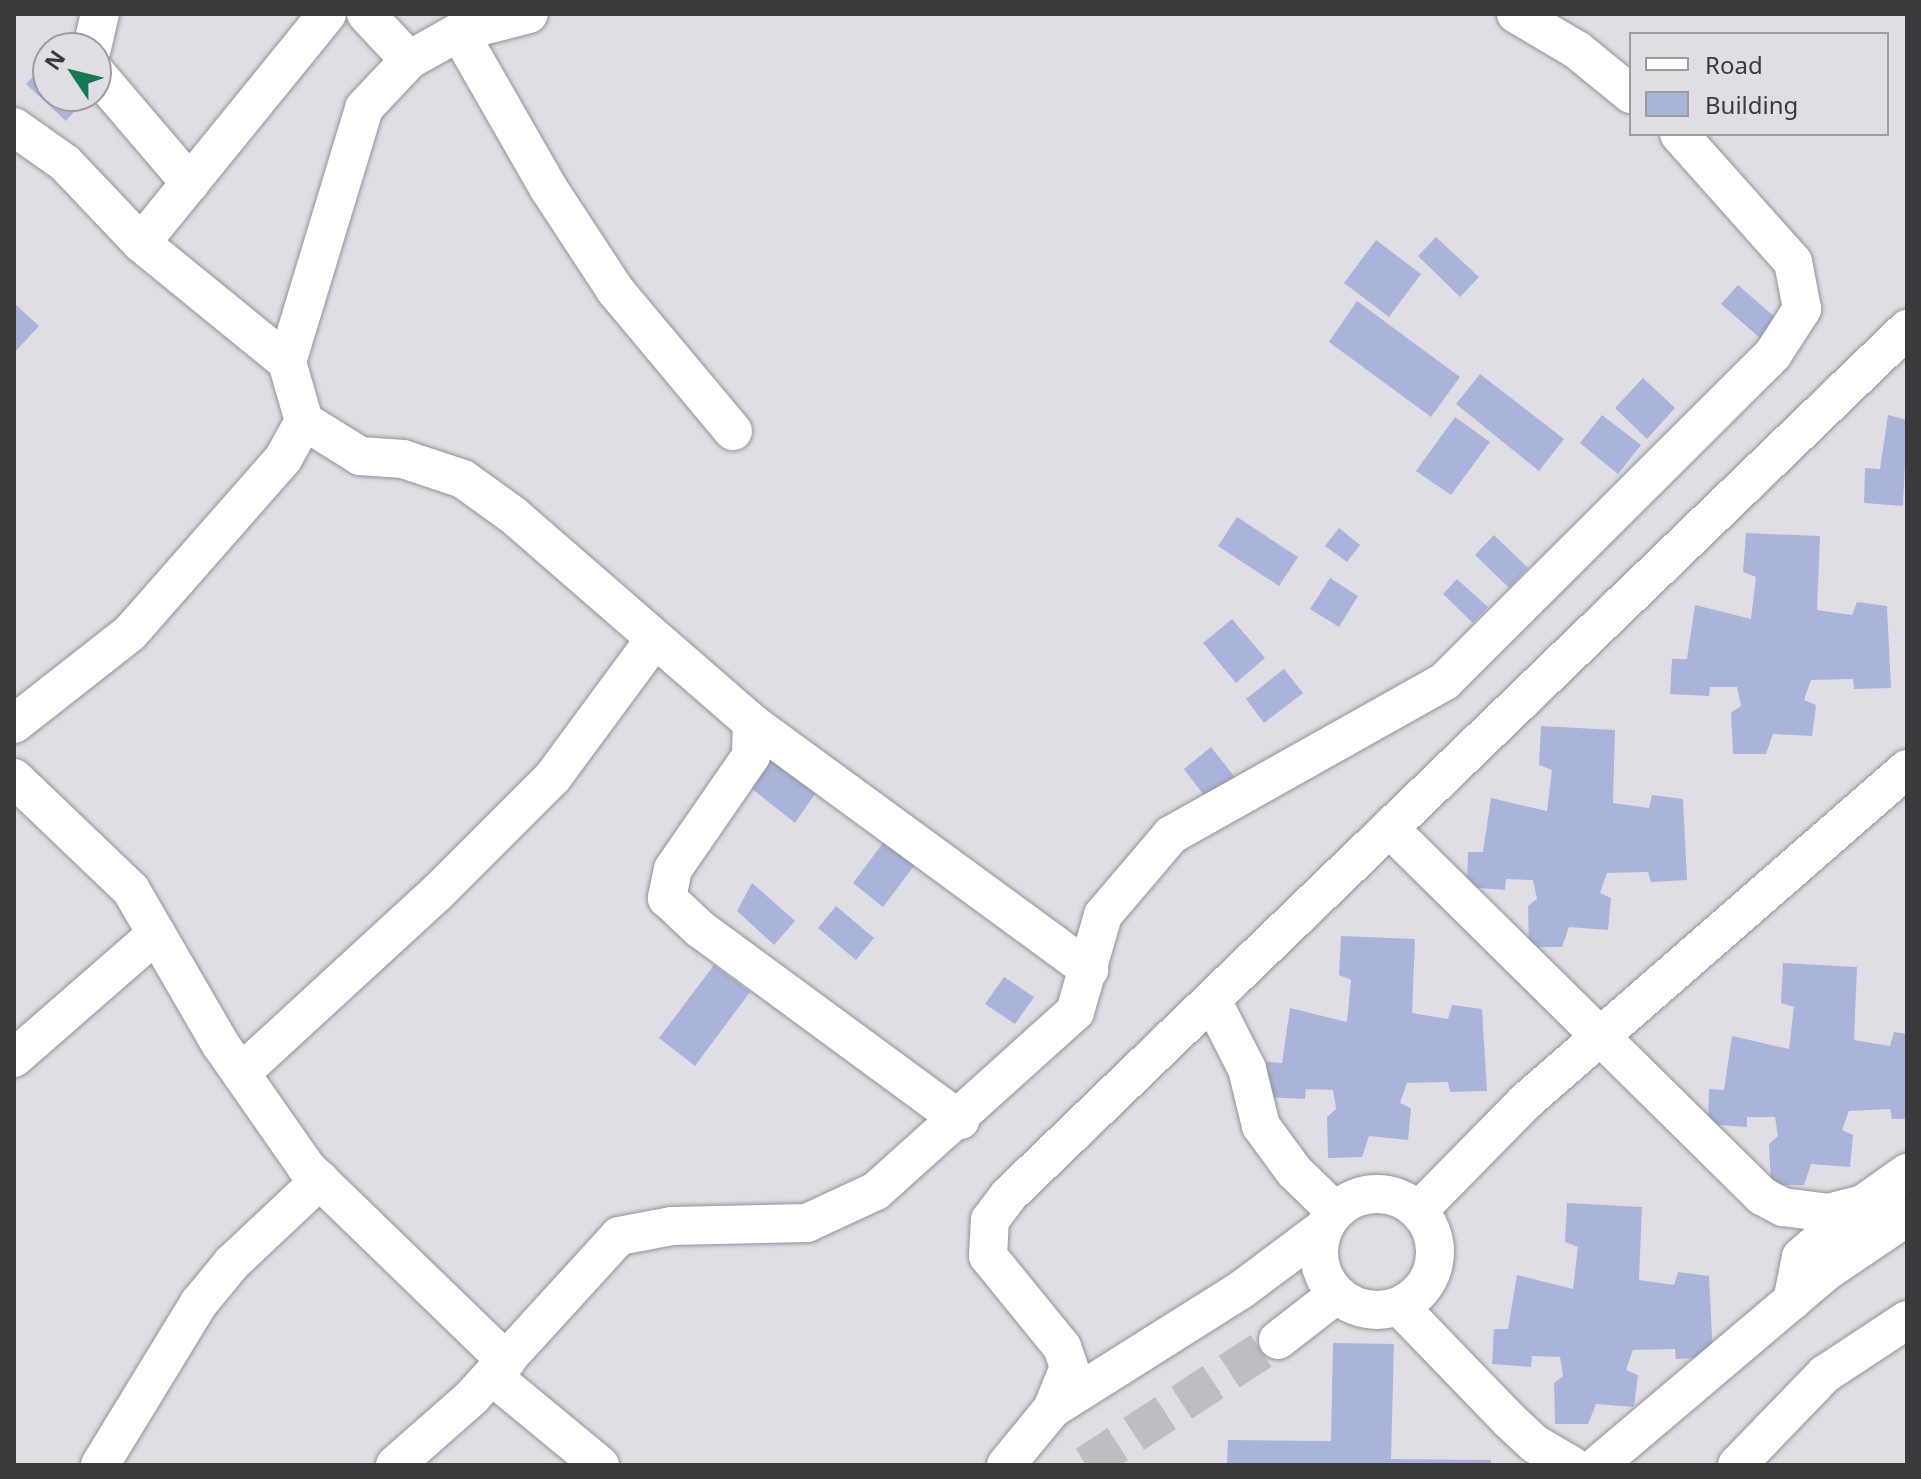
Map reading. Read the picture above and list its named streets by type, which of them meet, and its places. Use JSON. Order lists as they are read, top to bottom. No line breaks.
{"legend":["Road","Building"],"north":"top left"}
